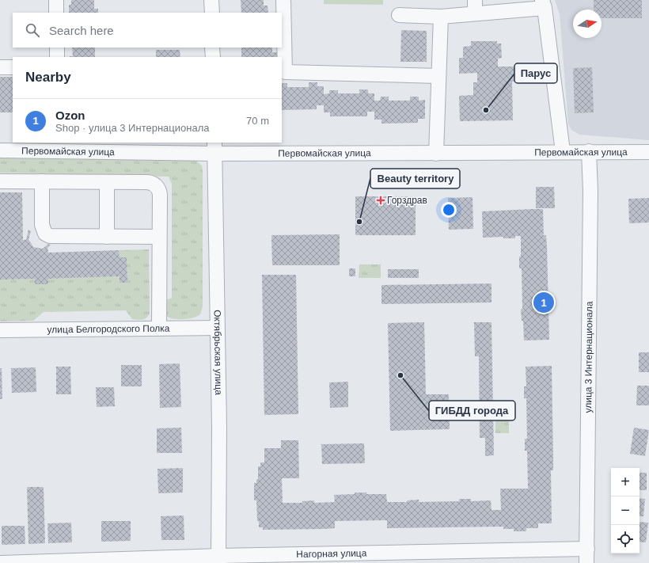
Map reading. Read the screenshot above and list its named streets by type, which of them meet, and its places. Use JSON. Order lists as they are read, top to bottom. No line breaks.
{"streets":{"street":["Первомайская улица","улица Белгородского Полка","Октябрьская улица","улица 3 Интернационала","Нагорная улица"]},"crossings":[["Первомайская улица","Октябрьская улица"],["Первомайская улица","улица 3 Интернационала"],["улица Белгородского Полка","Октябрьская улица"],["Октябрьская улица","Нагорная улица"],["улица 3 Интернационала","Нагорная улица"]],"places":{"other":["Парус","Beauty territory","ГИБДД города"],"health":["Горздрав"]},"north":"right","page":{"search":"Search here","heading":"Nearby","list":[{"mark":"1","name":"Ozon","note":"Shop · улица 3 Интернационала","value":"70 m"}],"pins":"1","map_buttons":["+","−"]}}
